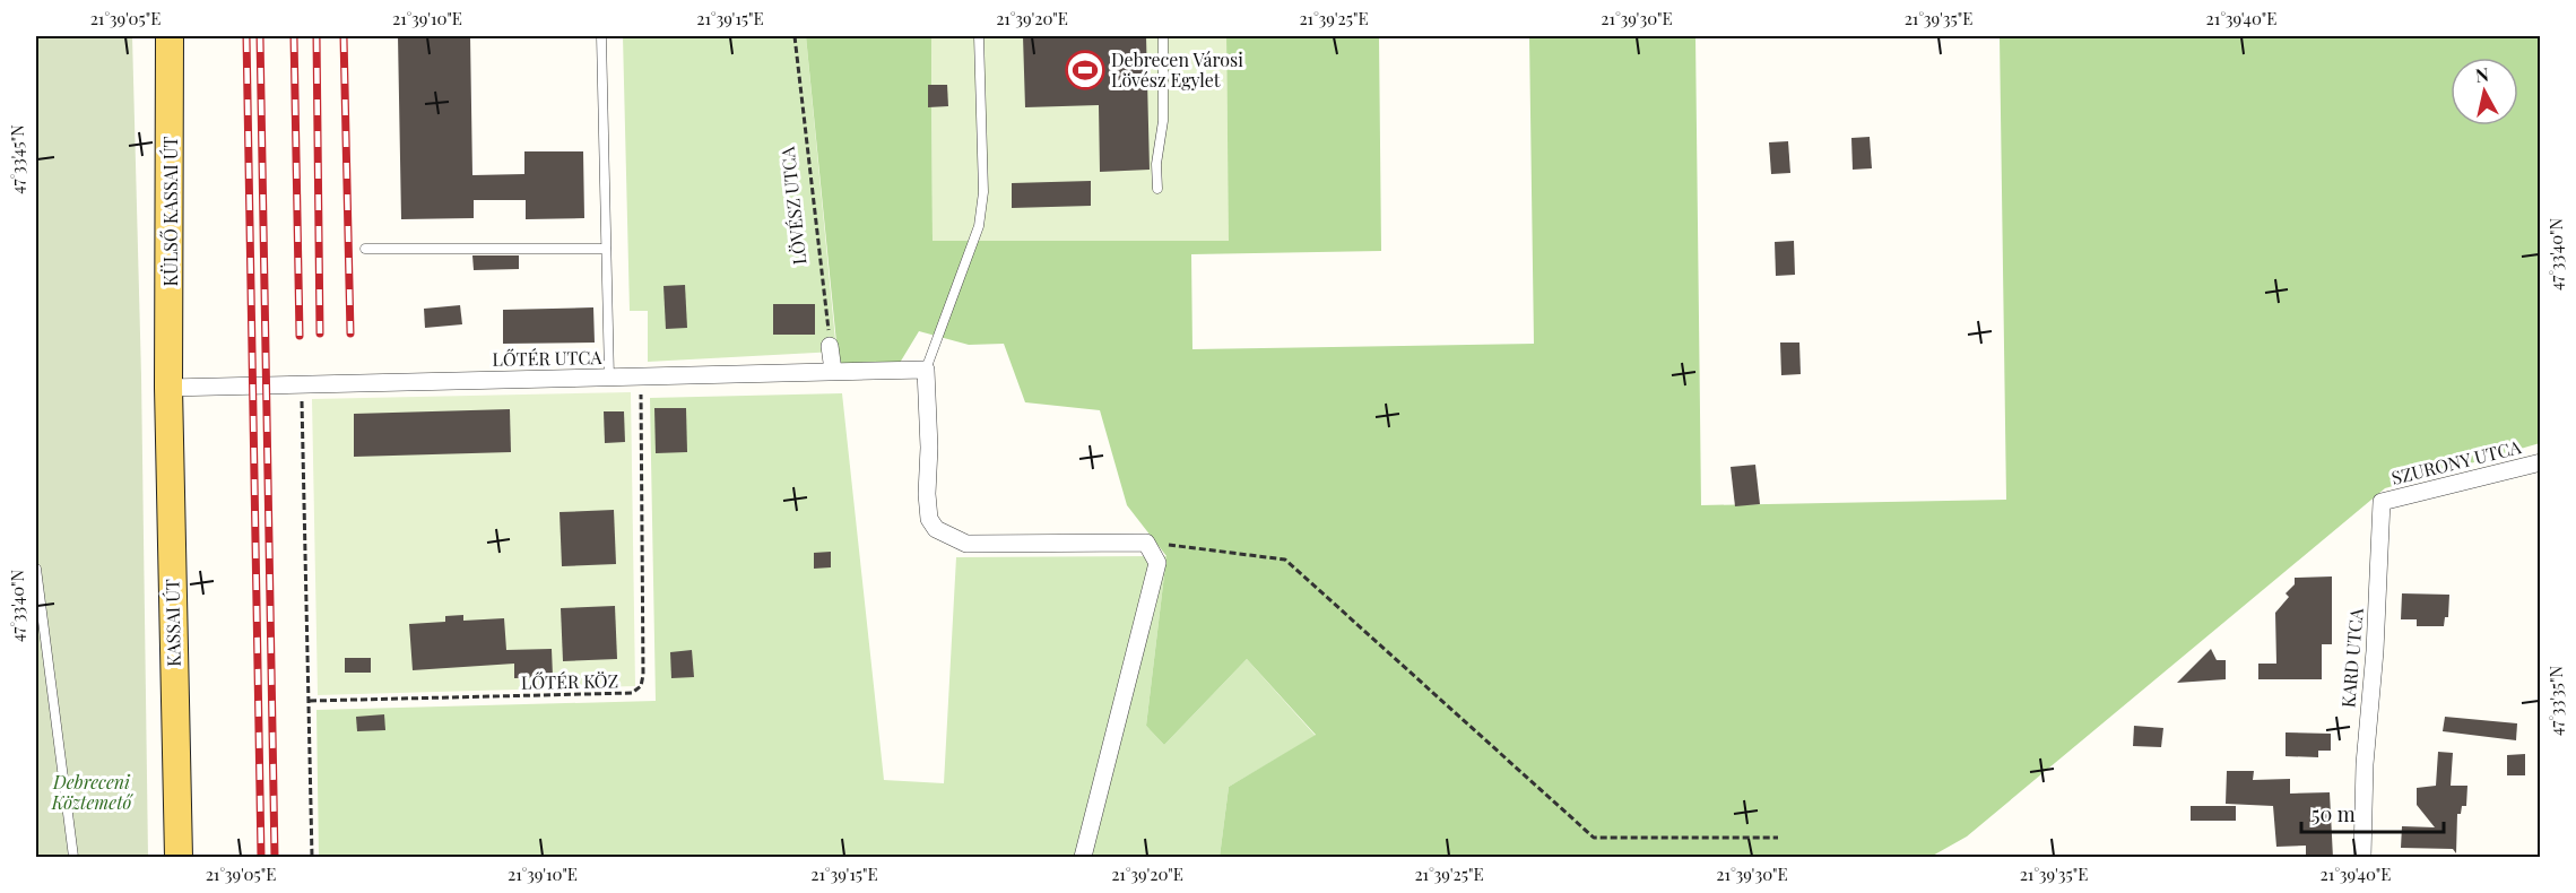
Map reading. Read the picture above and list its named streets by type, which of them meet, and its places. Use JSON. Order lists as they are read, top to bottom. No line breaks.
{"streets":{"main road":["KÜLSŐ KASSAI ÚT","KASSAI ÚT"],"street":["LŐTÉR UTCA","SZURONY UTCA","KARD UTCA"],"path":["LÖVÉSZ UTCA","LŐTÉR KÖZ"]},"crossings":[["KÜLSŐ KASSAI ÚT","LŐTÉR UTCA"],["KÜLSŐ KASSAI ÚT","KASSAI ÚT"],["LŐTÉR UTCA","KASSAI ÚT"],["LŐTÉR UTCA","LŐTÉR KÖZ"],["SZURONY UTCA","KARD UTCA"]],"parks":["Debreceni Köztemető"],"places":{"sports":["Debrecen Városi Lövész Egylet"]},"scale_bar":"50 m","north":"top","coordinates":["21°39'05\"E","21°39'10\"E","21°39'15\"E","21°39'20\"E","21°39'25\"E","21°39'30\"E","21°39'35\"E","21°39'40\"E","47°33'45\"N","47°33'40\"N","47°33'35\"N"]}
